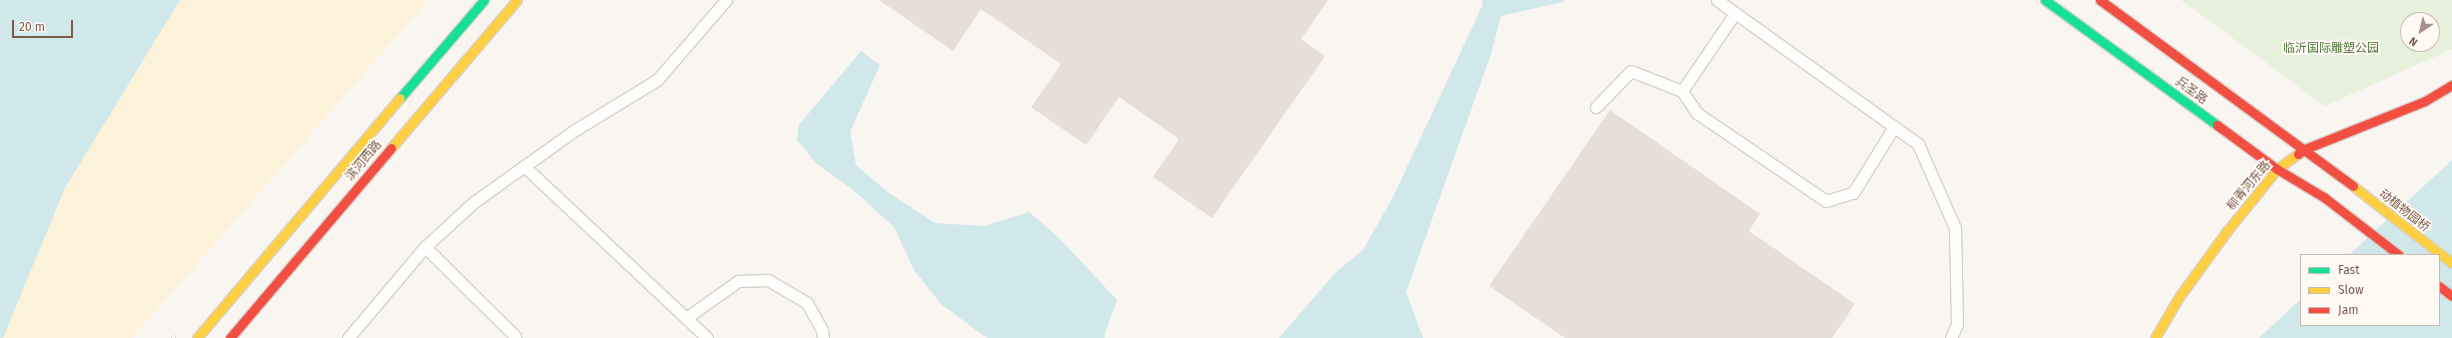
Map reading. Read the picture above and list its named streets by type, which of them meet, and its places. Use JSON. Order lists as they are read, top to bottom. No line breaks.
{"streets":{"main road":["兵圣路","滨河西路","柳青河东路","动植物园桥"]},"crossings":[["兵圣路","柳青河东路"],["兵圣路","动植物园桥"]],"parks":["临沂国际雕塑公园"],"legend":["Fast","Slow","Jam"],"scale_bar":"20 m","north":"bottom left"}
